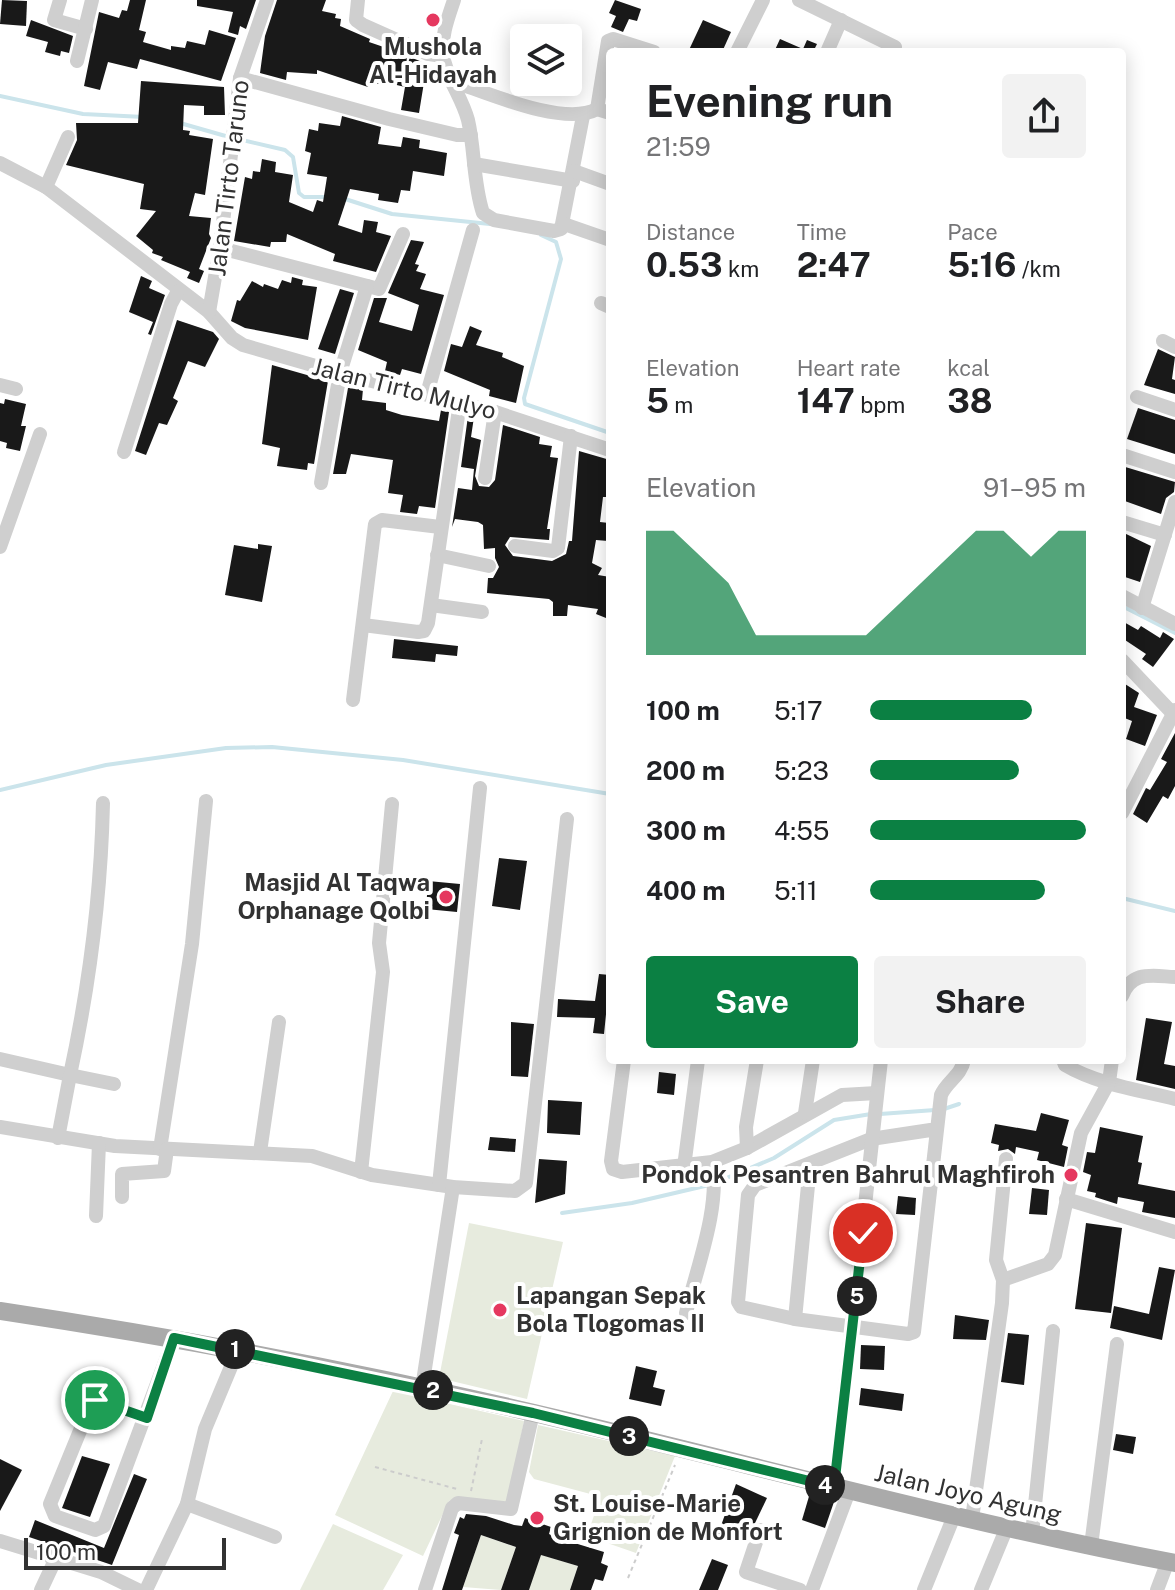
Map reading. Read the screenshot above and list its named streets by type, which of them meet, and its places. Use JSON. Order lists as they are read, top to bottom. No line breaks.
{"streets":{"main road":["Jalan Joyo Agung"],"street":["Jalan Tirto Taruno","Jalan Tirto Mulyo"]},"crossings":[["Jalan Tirto Taruno","Jalan Tirto Mulyo"]],"places":["Mushola Al-Hidayah","Masjid Al Taqwa Orphanage Qolbi","Pondok Pesantren Bahrul Maghfiroh","Lapangan Sepak Bola Tlogomas II","St. Louise-Marie Grignion de Monfort"],"scale_bar":"100 m","page":{"heading":["Evening run","21:59"],"stats":[["Distance","0.53 km"],["Time","2:47"],["Pace","5:16 /km"],["Elevation","5 m"],["Heart rate","147 bpm"],["kcal","38"]],"chart":["Elevation","91–95 m"],"list":[{"name":"100 m","note":"5:17"},{"name":"200 m","note":"5:23"},{"name":"300 m","note":"4:55"},{"name":"400 m","note":"5:11"}],"buttons":["Save","Share"],"pins":["5","1","2","3","4"],"scale":"100 m"}}
